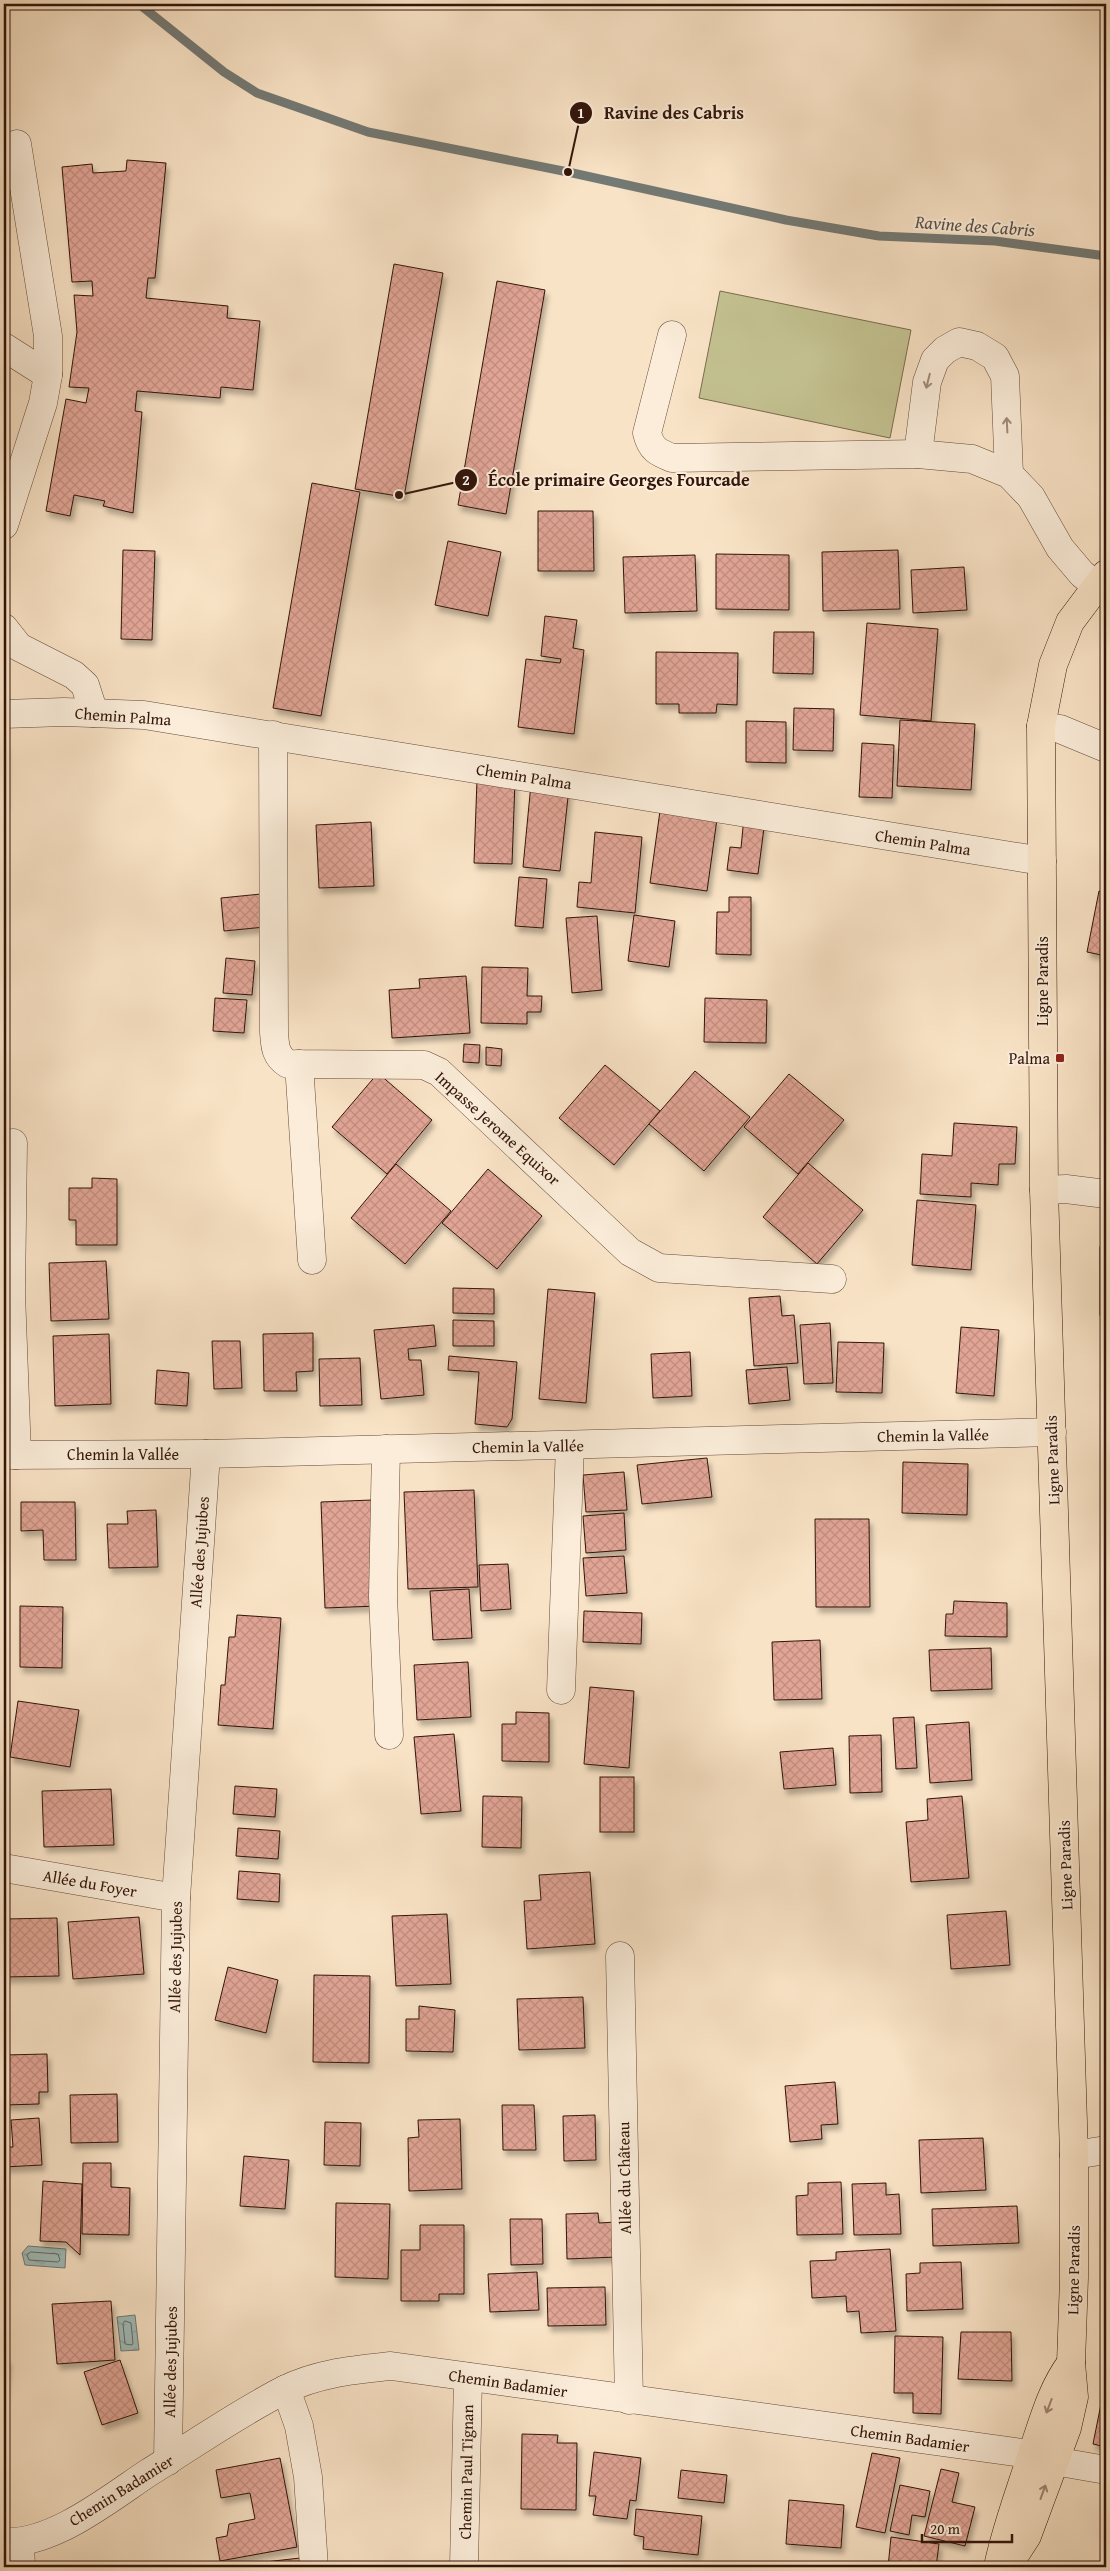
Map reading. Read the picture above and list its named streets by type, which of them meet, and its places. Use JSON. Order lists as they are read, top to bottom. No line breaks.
{"streets":{"main road":["Ligne Paradis"],"street":["Chemin Palma","Impasse Jerome Equixor","Chemin la Vallée","Allée des Jujubes","Allée du Foyer","Allée du Château","Chemin Badamier","Chemin Paul Tignan"]},"crossings":[["Chemin Palma","Ligne Paradis"],["Chemin Palma","Impasse Jerome Equixor"],["Ligne Paradis","Chemin la Vallée"],["Ligne Paradis","Chemin Badamier"],["Chemin la Vallée","Allée des Jujubes"],["Allée des Jujubes","Allée du Foyer"],["Allée des Jujubes","Chemin Badamier"],["Allée du Château","Chemin Badamier"],["Chemin Badamier","Chemin Paul Tignan"]],"water":["Ravine des Cabris"],"places":{"other":["Ravine des Cabris","École primaire Georges Fourcade"],"transit":["Palma"]},"scale_bar":"20 m"}
